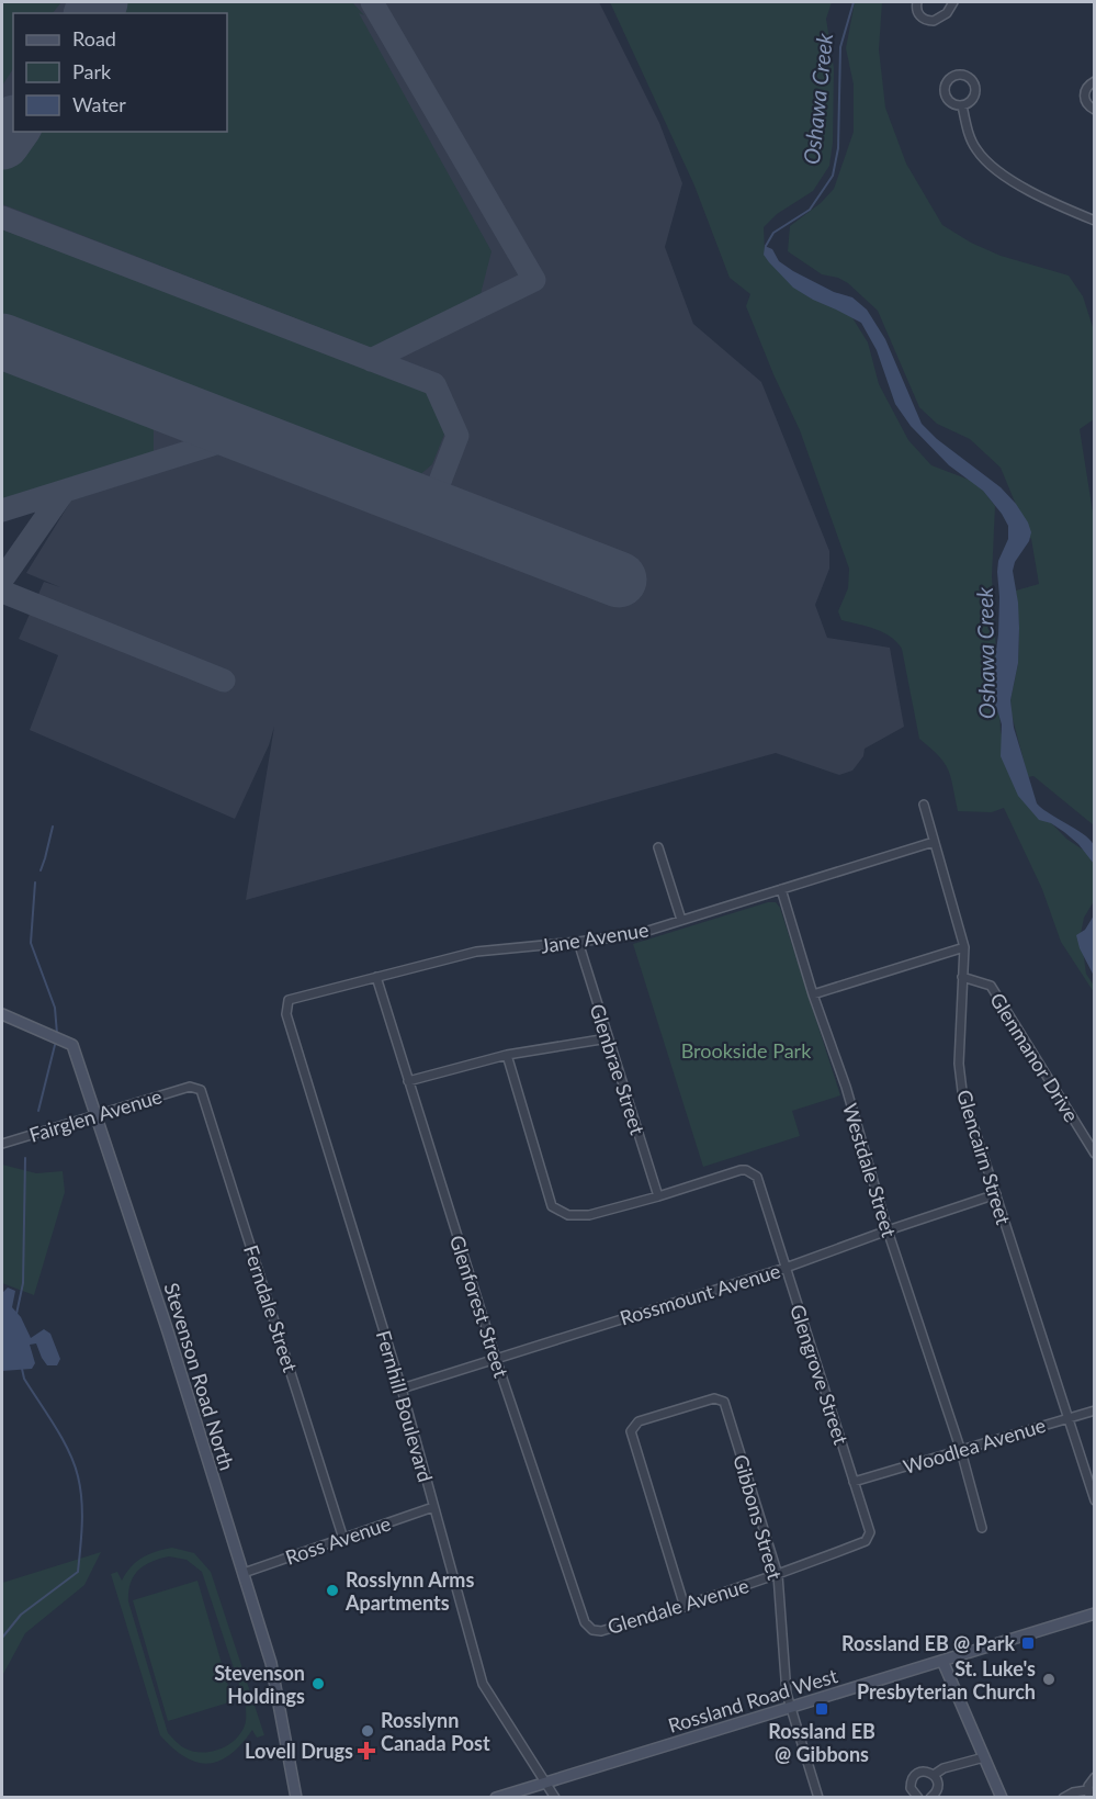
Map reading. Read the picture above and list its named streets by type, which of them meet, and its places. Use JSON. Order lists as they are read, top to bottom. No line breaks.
{"streets":{"street":["Jane Avenue","Glenmanor Drive","Glenbrae Street","Fairglen Avenue","Glencairn Street","Westdale Street","Rossmount Avenue","Glenforest Street","Ferndale Street","Glengrove Street","Stevenson Road North","Fernhill Boulevard","Woodlea Avenue","Gibbons Street","Ross Avenue","Glendale Avenue","Rossland Road West"]},"crossings":[["Jane Avenue","Glenbrae Street"],["Jane Avenue","Glencairn Street"],["Jane Avenue","Westdale Street"],["Jane Avenue","Glenforest Street"],["Jane Avenue","Fernhill Boulevard"],["Glenmanor Drive","Glencairn Street"],["Glenbrae Street","Glengrove Street"],["Fairglen Avenue","Ferndale Street"],["Fairglen Avenue","Stevenson Road North"],["Glencairn Street","Rossmount Avenue"],["Glencairn Street","Woodlea Avenue"],["Westdale Street","Rossmount Avenue"],["Westdale Street","Woodlea Avenue"],["Rossmount Avenue","Glenforest Street"],["Rossmount Avenue","Glengrove Street"],["Rossmount Avenue","Fernhill Boulevard"],["Glenforest Street","Glendale Avenue"],["Ferndale Street","Ross Avenue"],["Glengrove Street","Woodlea Avenue"],["Glengrove Street","Glendale Avenue"],["Stevenson Road North","Ross Avenue"],["Fernhill Boulevard","Ross Avenue"],["Fernhill Boulevard","Rossland Road West"],["Gibbons Street","Glendale Avenue"],["Gibbons Street","Rossland Road West"]],"water":["Oshawa Creek"],"parks":["Brookside Park"],"places":{"other":["Rosslynn Arms Apartments","St. Luke's Presbyterian Church","Stevenson Holdings","Rosslynn Canada Post"],"transit":["Rossland EB @ Park","Rossland EB @ Gibbons"],"health":["Lovell Drugs"]},"legend":["Road","Park","Water"]}
